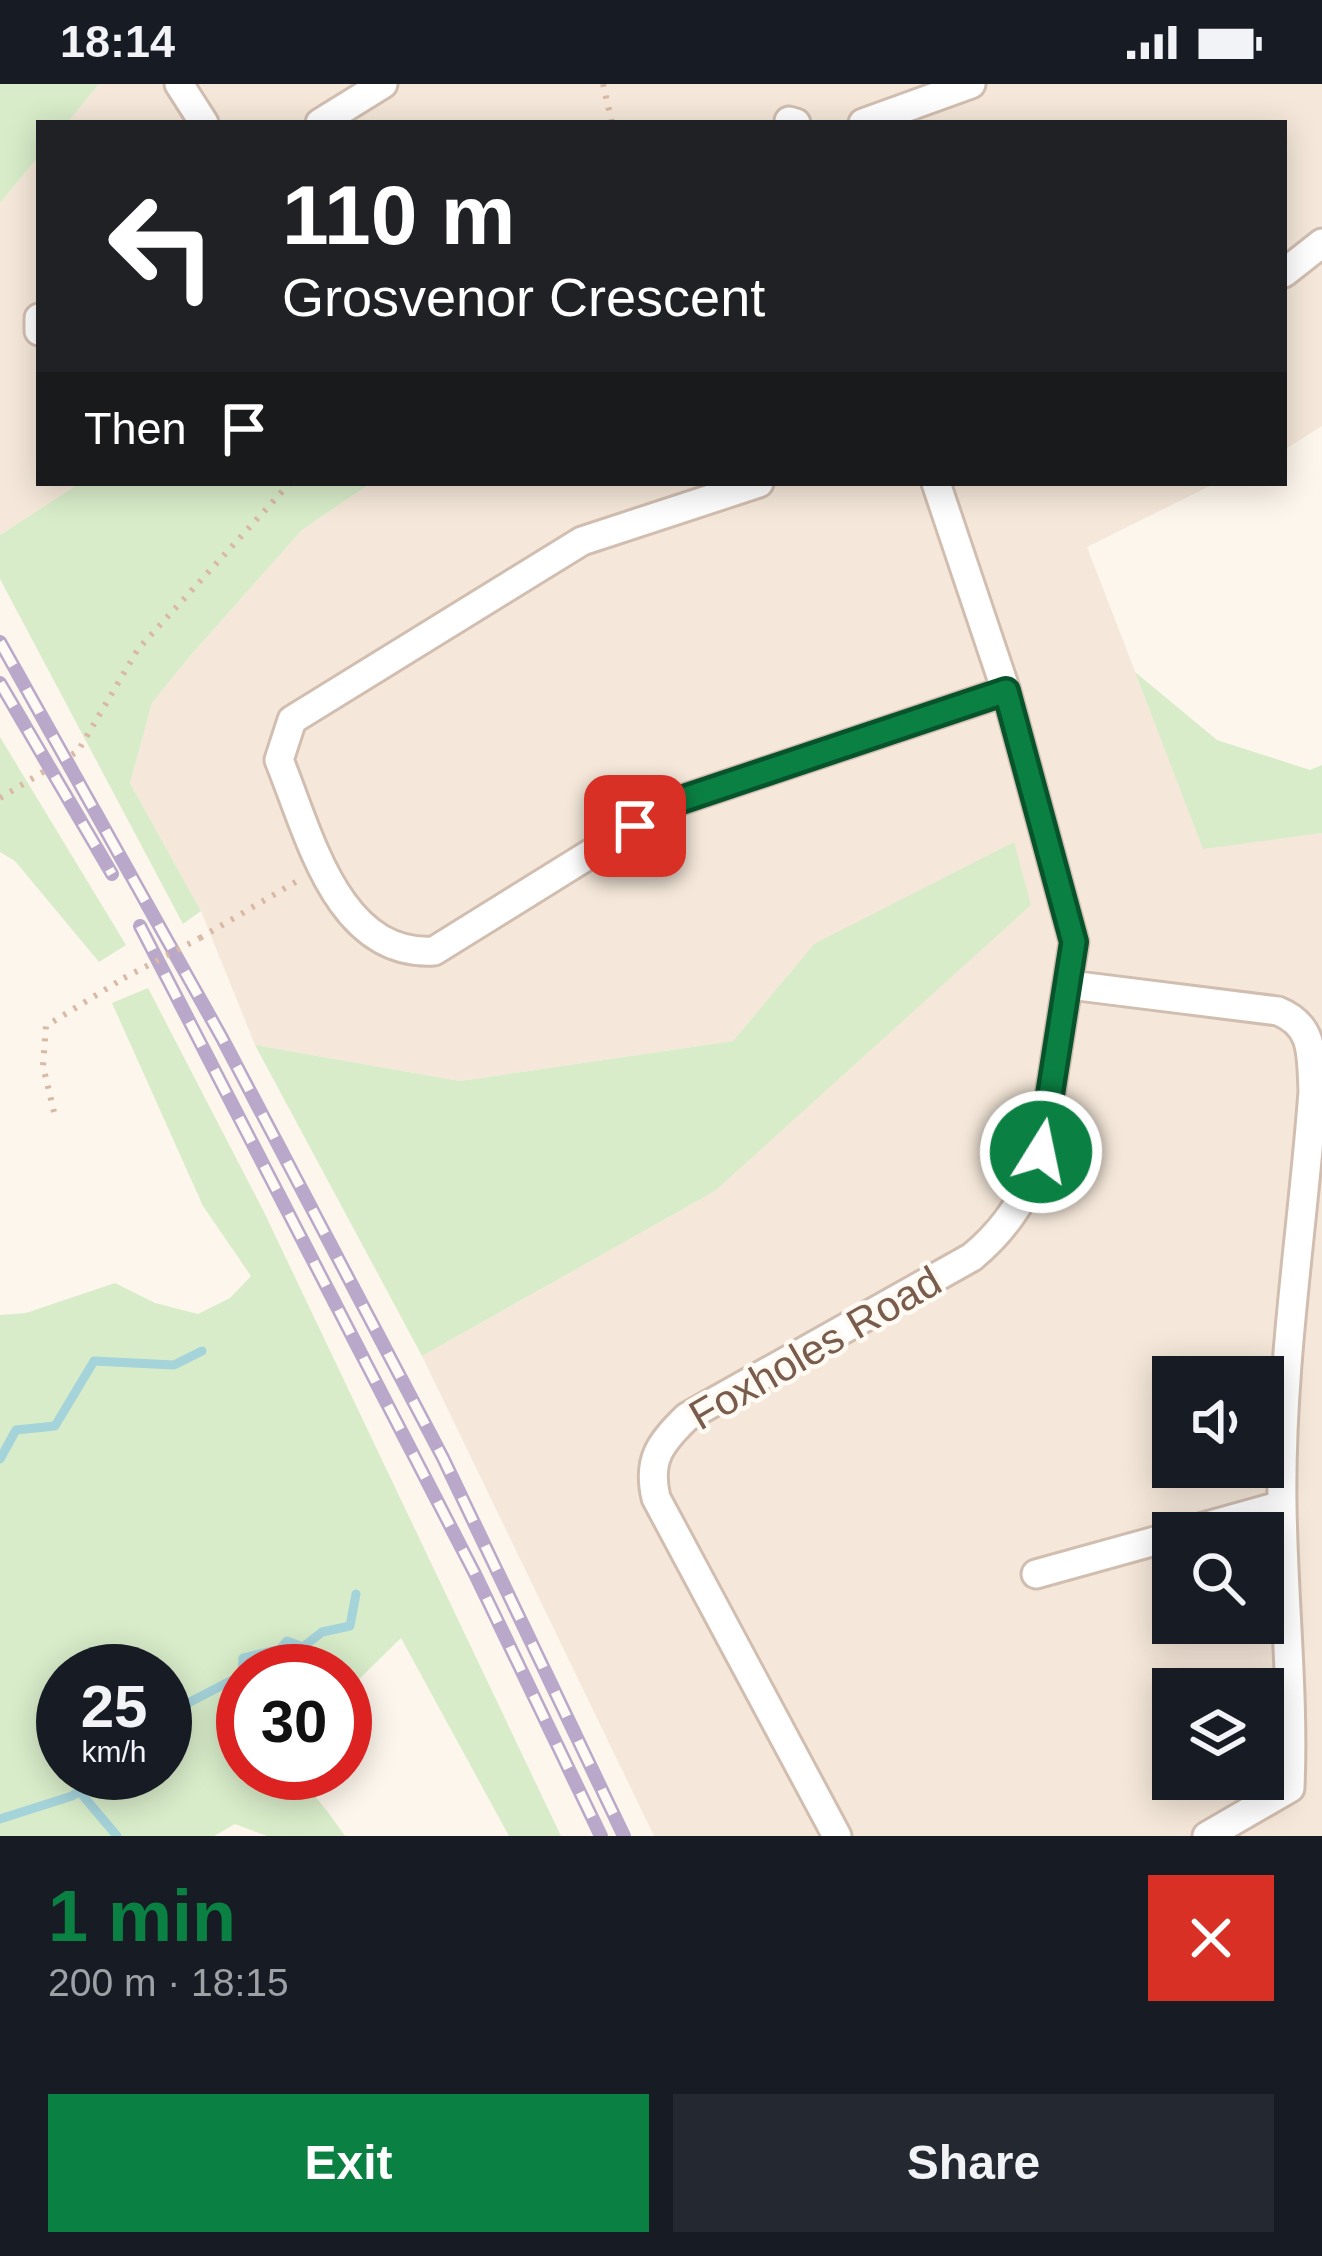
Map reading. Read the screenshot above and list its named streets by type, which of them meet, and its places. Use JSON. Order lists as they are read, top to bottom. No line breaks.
{"streets":{"street":["Foxholes Road"]},"page":{"status":"18:14","turn":["110 m","Grosvenor Crescent"],"then":"Then","speed":"25 km/h","limit":"30","heading":["1 min","200 m · 18:15"],"buttons":["Exit","Share"]}}
